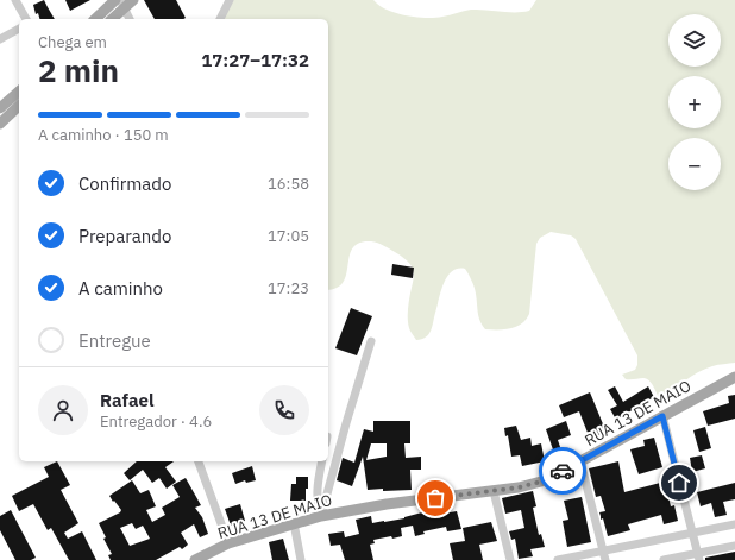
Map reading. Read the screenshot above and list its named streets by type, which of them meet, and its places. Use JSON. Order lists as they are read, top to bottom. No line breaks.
{"streets":{"main road":["RUA 13 DE MAIO"]},"page":{"map_buttons":["+","−"],"heading":["2 min","Chega em","17:27–17:32"],"panel":["Rafael","Entregador · 4.6"],"bar":"A caminho · 150 m","list":[["Confirmado","16:58"],["Preparando","17:05"],["A caminho","17:23"],"Entregue"]}}
